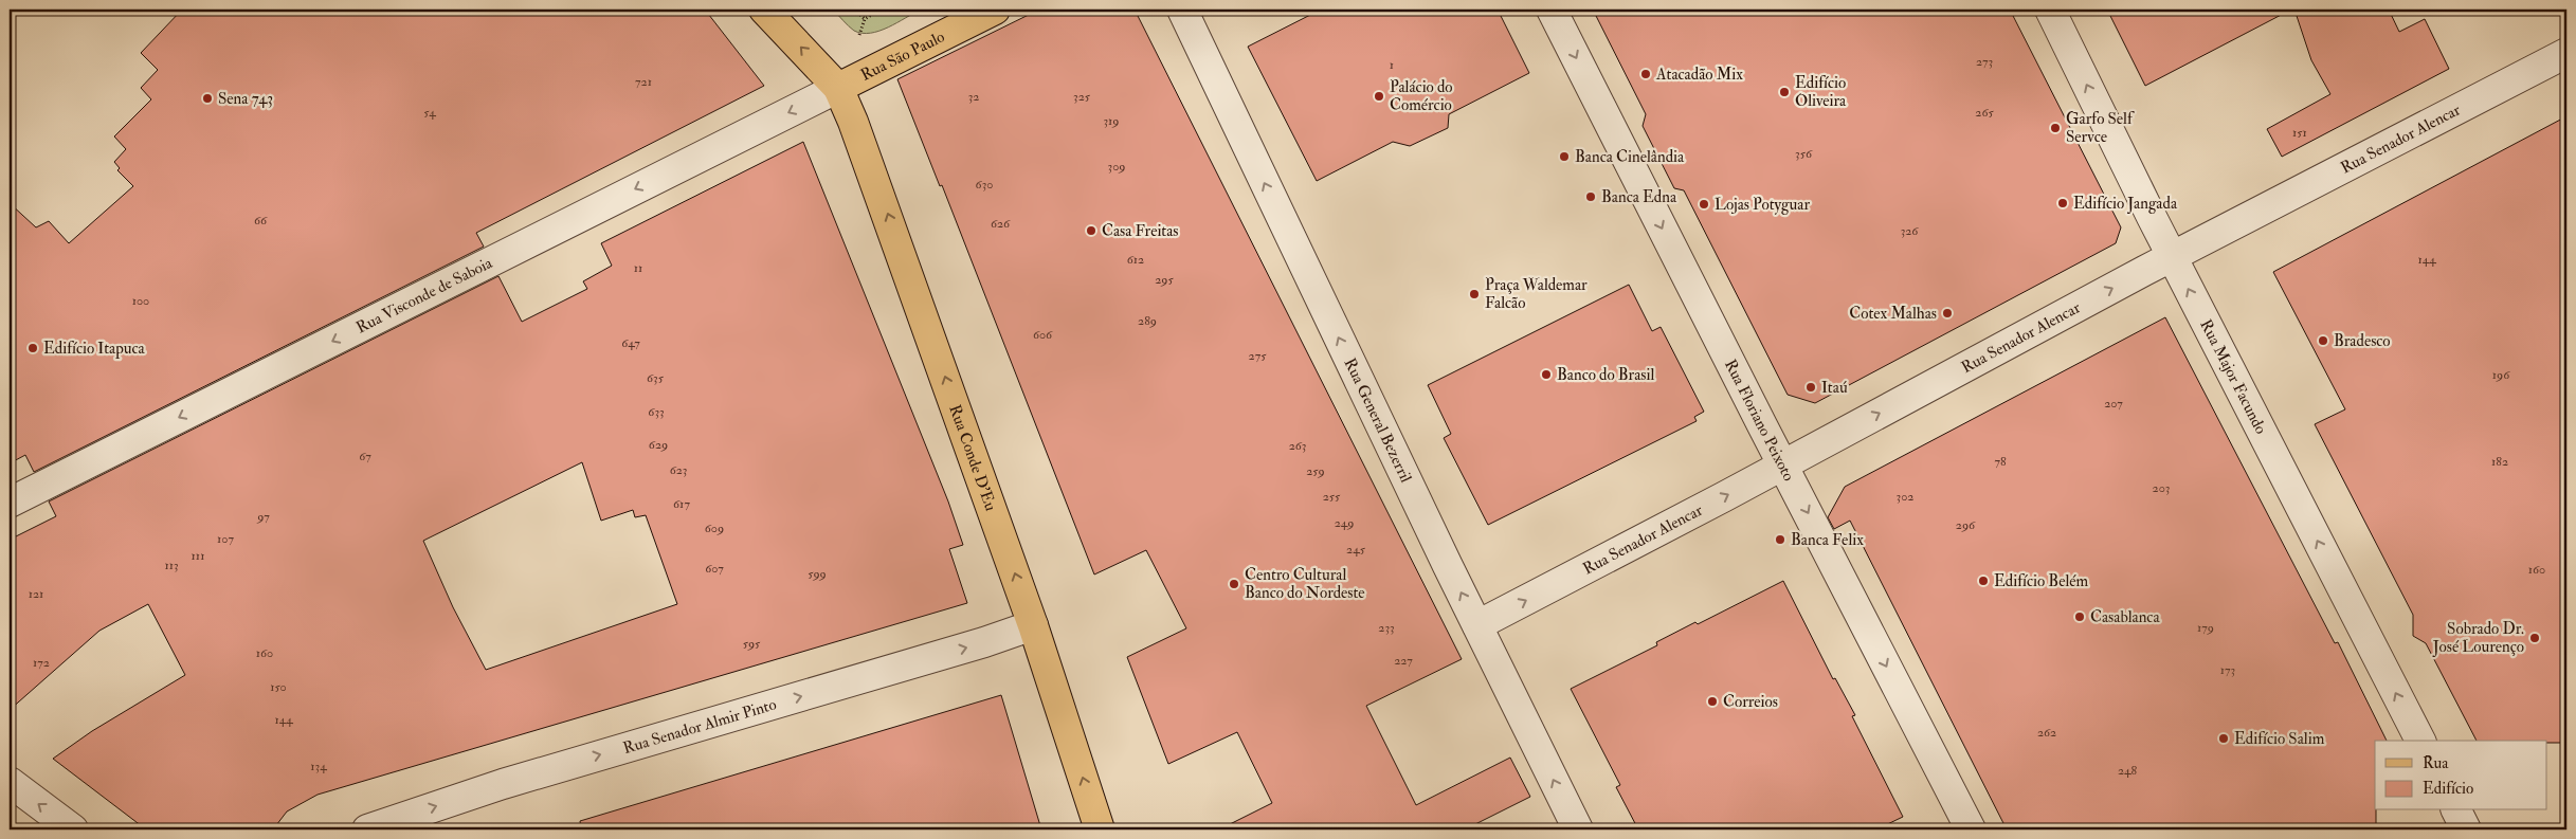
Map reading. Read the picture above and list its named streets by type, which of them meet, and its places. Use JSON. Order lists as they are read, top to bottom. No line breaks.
{"streets":{"main road":["Rua São Paulo","Rua Conde D'Eu"],"street":["Rua Senador Alencar","Rua Visconde de Saboia","Rua Major Facundo","Rua General Bezerril","Rua Floriano Peixoto","Rua Senador Almir Pinto"]},"crossings":[["Rua São Paulo","Rua Visconde de Saboia"],["Rua São Paulo","Rua Conde D'Eu"],["Rua Senador Alencar","Rua Major Facundo"],["Rua Senador Alencar","Rua General Bezerril"],["Rua Senador Alencar","Rua Floriano Peixoto"],["Rua Visconde de Saboia","Rua Conde D'Eu"],["Rua Conde D'Eu","Rua Senador Almir Pinto"]],"one_way":["Rua Senador Alencar","Rua Visconde de Saboia","Rua Major Facundo","Rua General Bezerril","Rua Floriano Peixoto","Rua Conde D'Eu","Rua Senador Almir Pinto"],"places":["Atacadão Mix","Edifício Oliveira","Palácio do Comércio","Sena 743","Garfo Self Servce","Banca Cinelândia","Banca Edna","Edifício Jangada","Lojas Potyguar","Casa Freitas","Praça Waldemar Falcão","Cotex Malhas","Bradesco","Edifício Itapuca","Banco do Brasil","Itaú","Banca Felix","Edifício Belém","Centro Cultural Banco do Nordeste","Casablanca","Sobrado Dr. José Lourenço","Correios","Edifício Salim"],"house_numbers":["273","1","721","32","325","54","265","319","151","356","309","630","66","626","326","612","144","11","295","100","289","606","647","275","196","635","207","633","629","263","67","78","182","623","259","203","255","302","617","97","249","296","609","107","245","111","113","607","160","599","121","233","179","595","160","227","172","173","150","144","262","134","248"],"legend":["Rua","Edifício"]}
